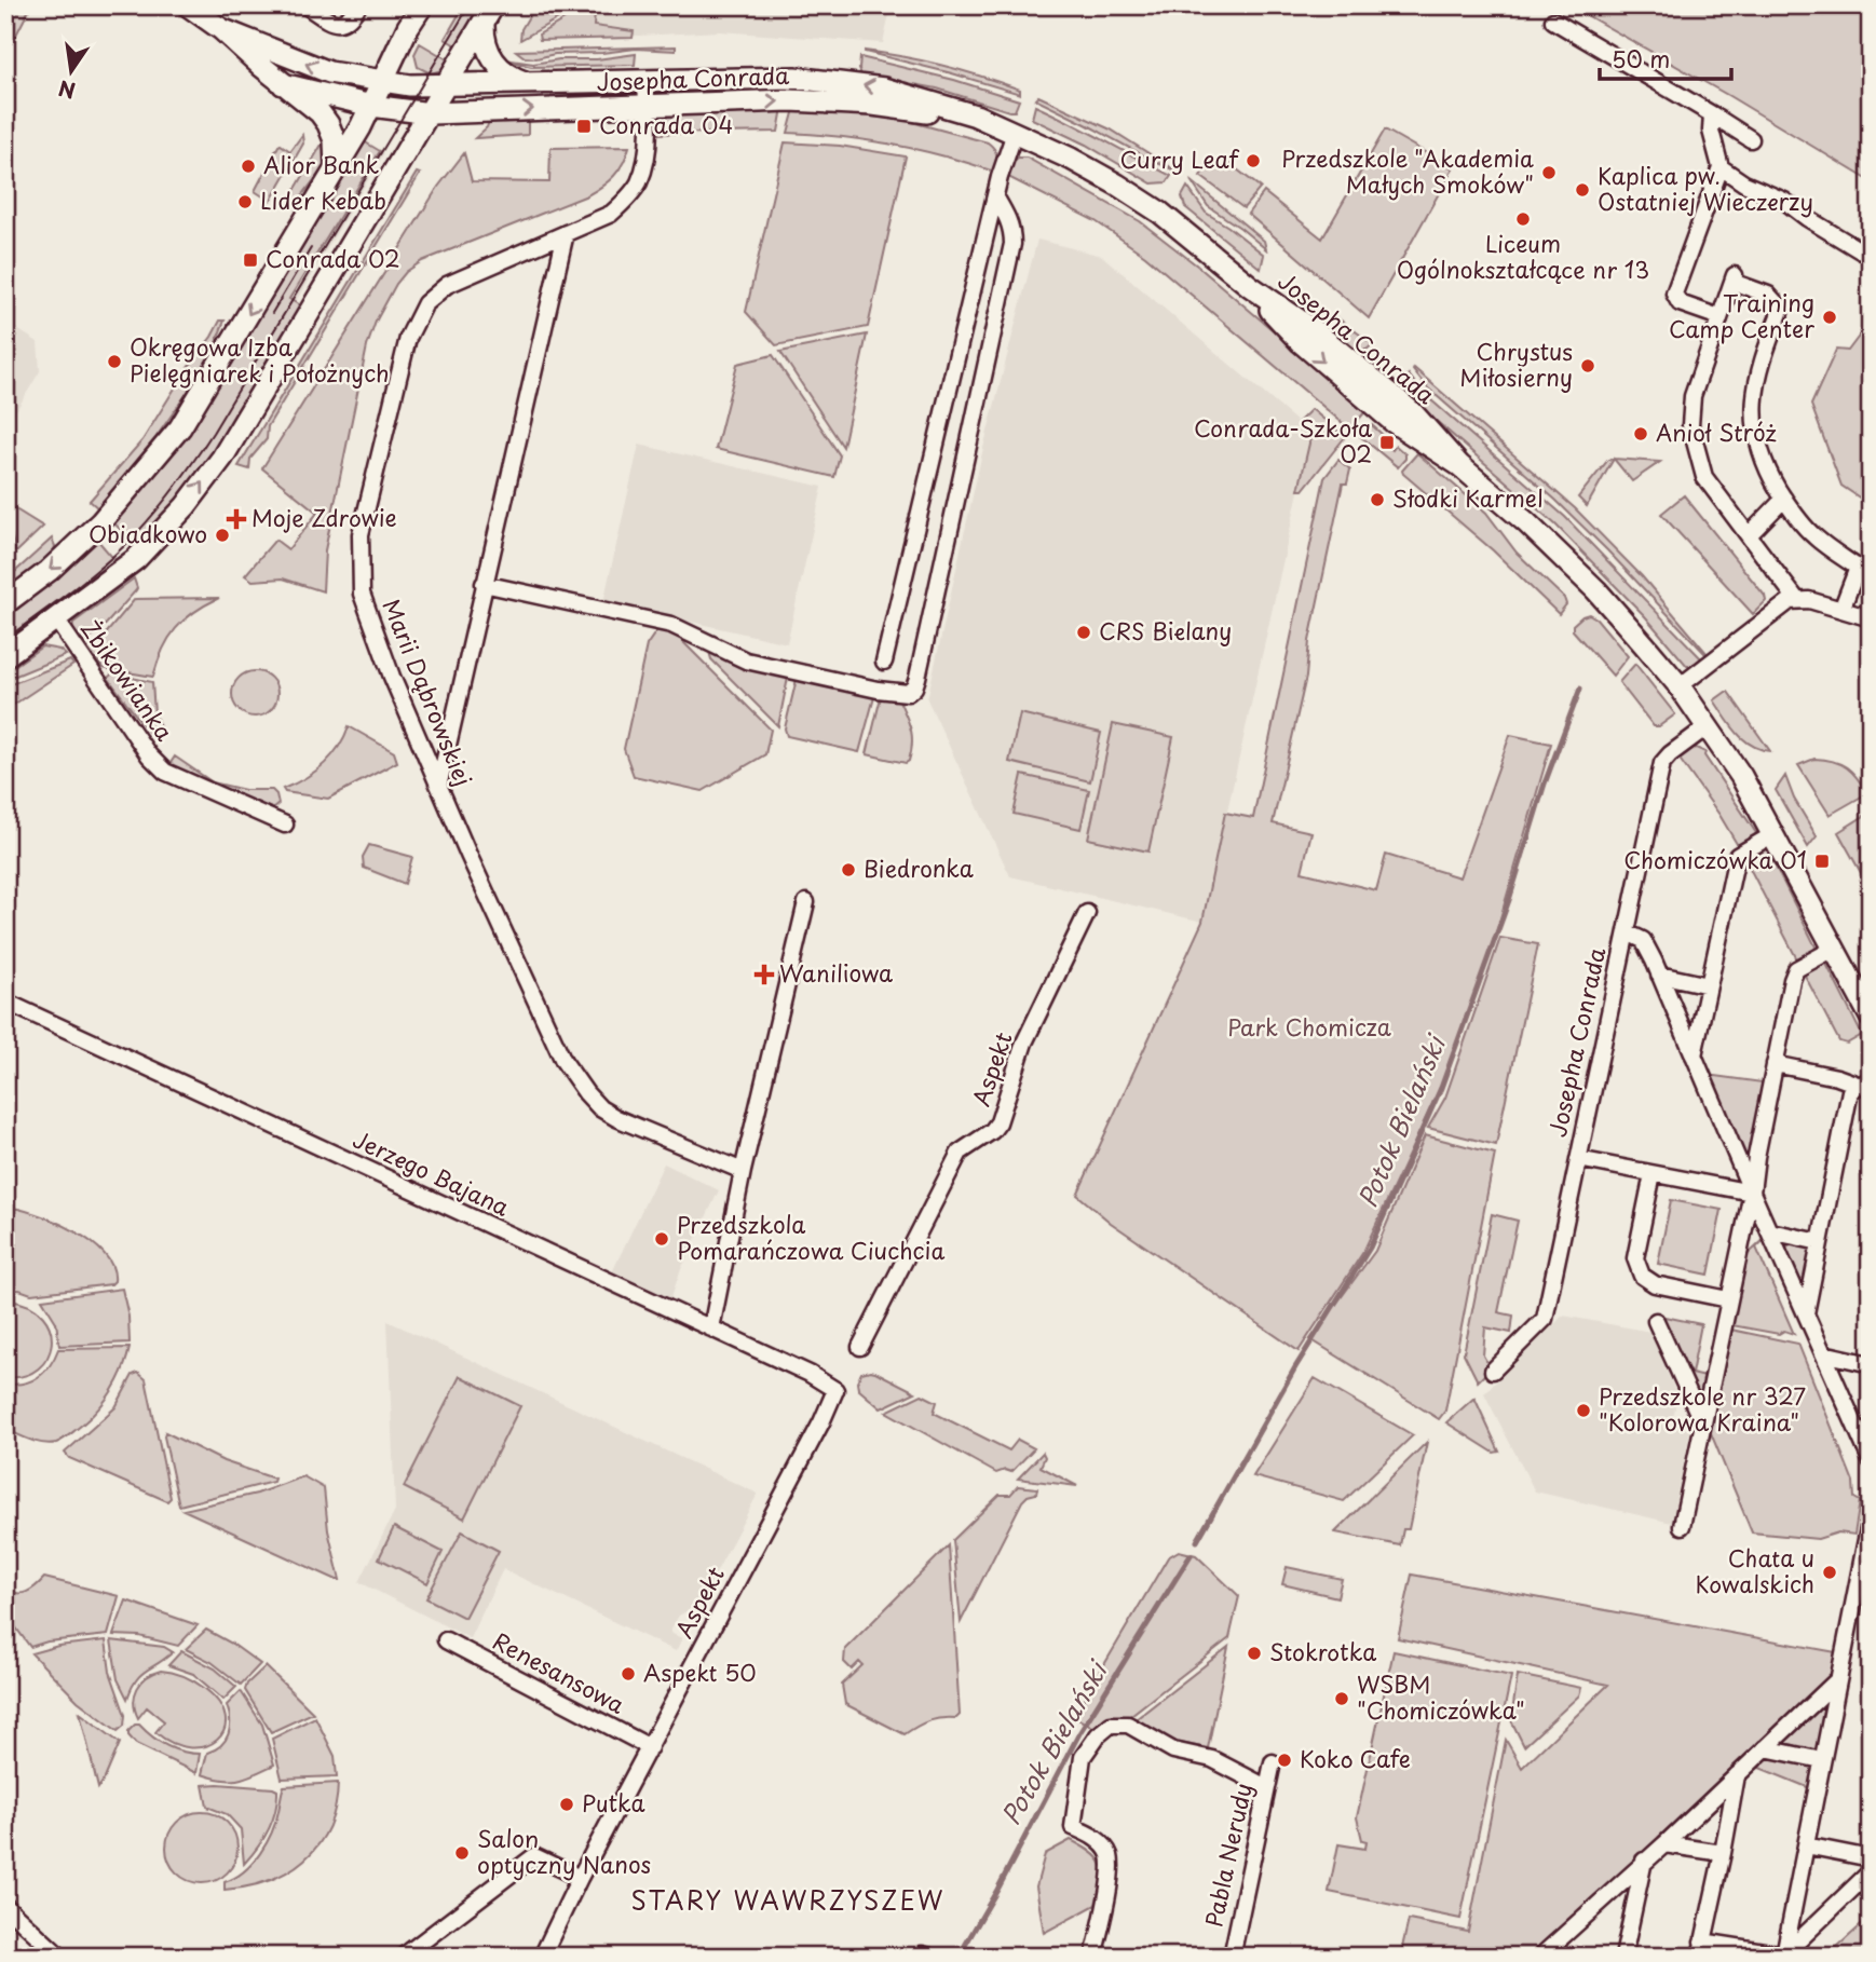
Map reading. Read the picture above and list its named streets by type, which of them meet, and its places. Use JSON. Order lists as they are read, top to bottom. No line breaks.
{"streets":{"street":["Josepha Conrada","Żbikowianka","Marii Dąbrowskiej","Aspekt","Jerzego Bajana","Renesansowa","Pabla Nerudy"]},"crossings":[["Josepha Conrada","Marii Dąbrowskiej"],["Aspekt","Jerzego Bajana"],["Aspekt","Renesansowa"]],"districts":["STARY WAWRZYSZEW"],"water":["Potok Bielański"],"parks":["Park Chomicza"],"places":{"transit":["Conrada 04","Conrada 02","Conrada-Szkoła 02","Chomiczówka 01"],"other":["Curry Leaf","Alior Bank","Przedszkole \"Akademia Małych Smoków\"","Kaplica pw. Ostatniej Wieczerzy","Lider Kebab","Liceum Ogólnokształcące nr 13","Training Camp Center","Okręgowa Izba Pielęgniarek i Położnych","Chrystus Miłosierny","Anioł Stróż","Słodki Karmel","Obiadkowo","CRS Bielany","Biedronka","Przedszkola Pomarańczowa Ciuchcia","Przedszkole nr 327 \"Kolorowa Kraina\"","Chata u Kowalskich","Stokrotka","Aspekt 50","WSBM \"Chomiczówka\"","Koko Cafe","Putka","Salon optyczny Nanos"],"health":["Moje Zdrowie","Waniliowa"]},"scale_bar":"50 m","north":"bottom"}
